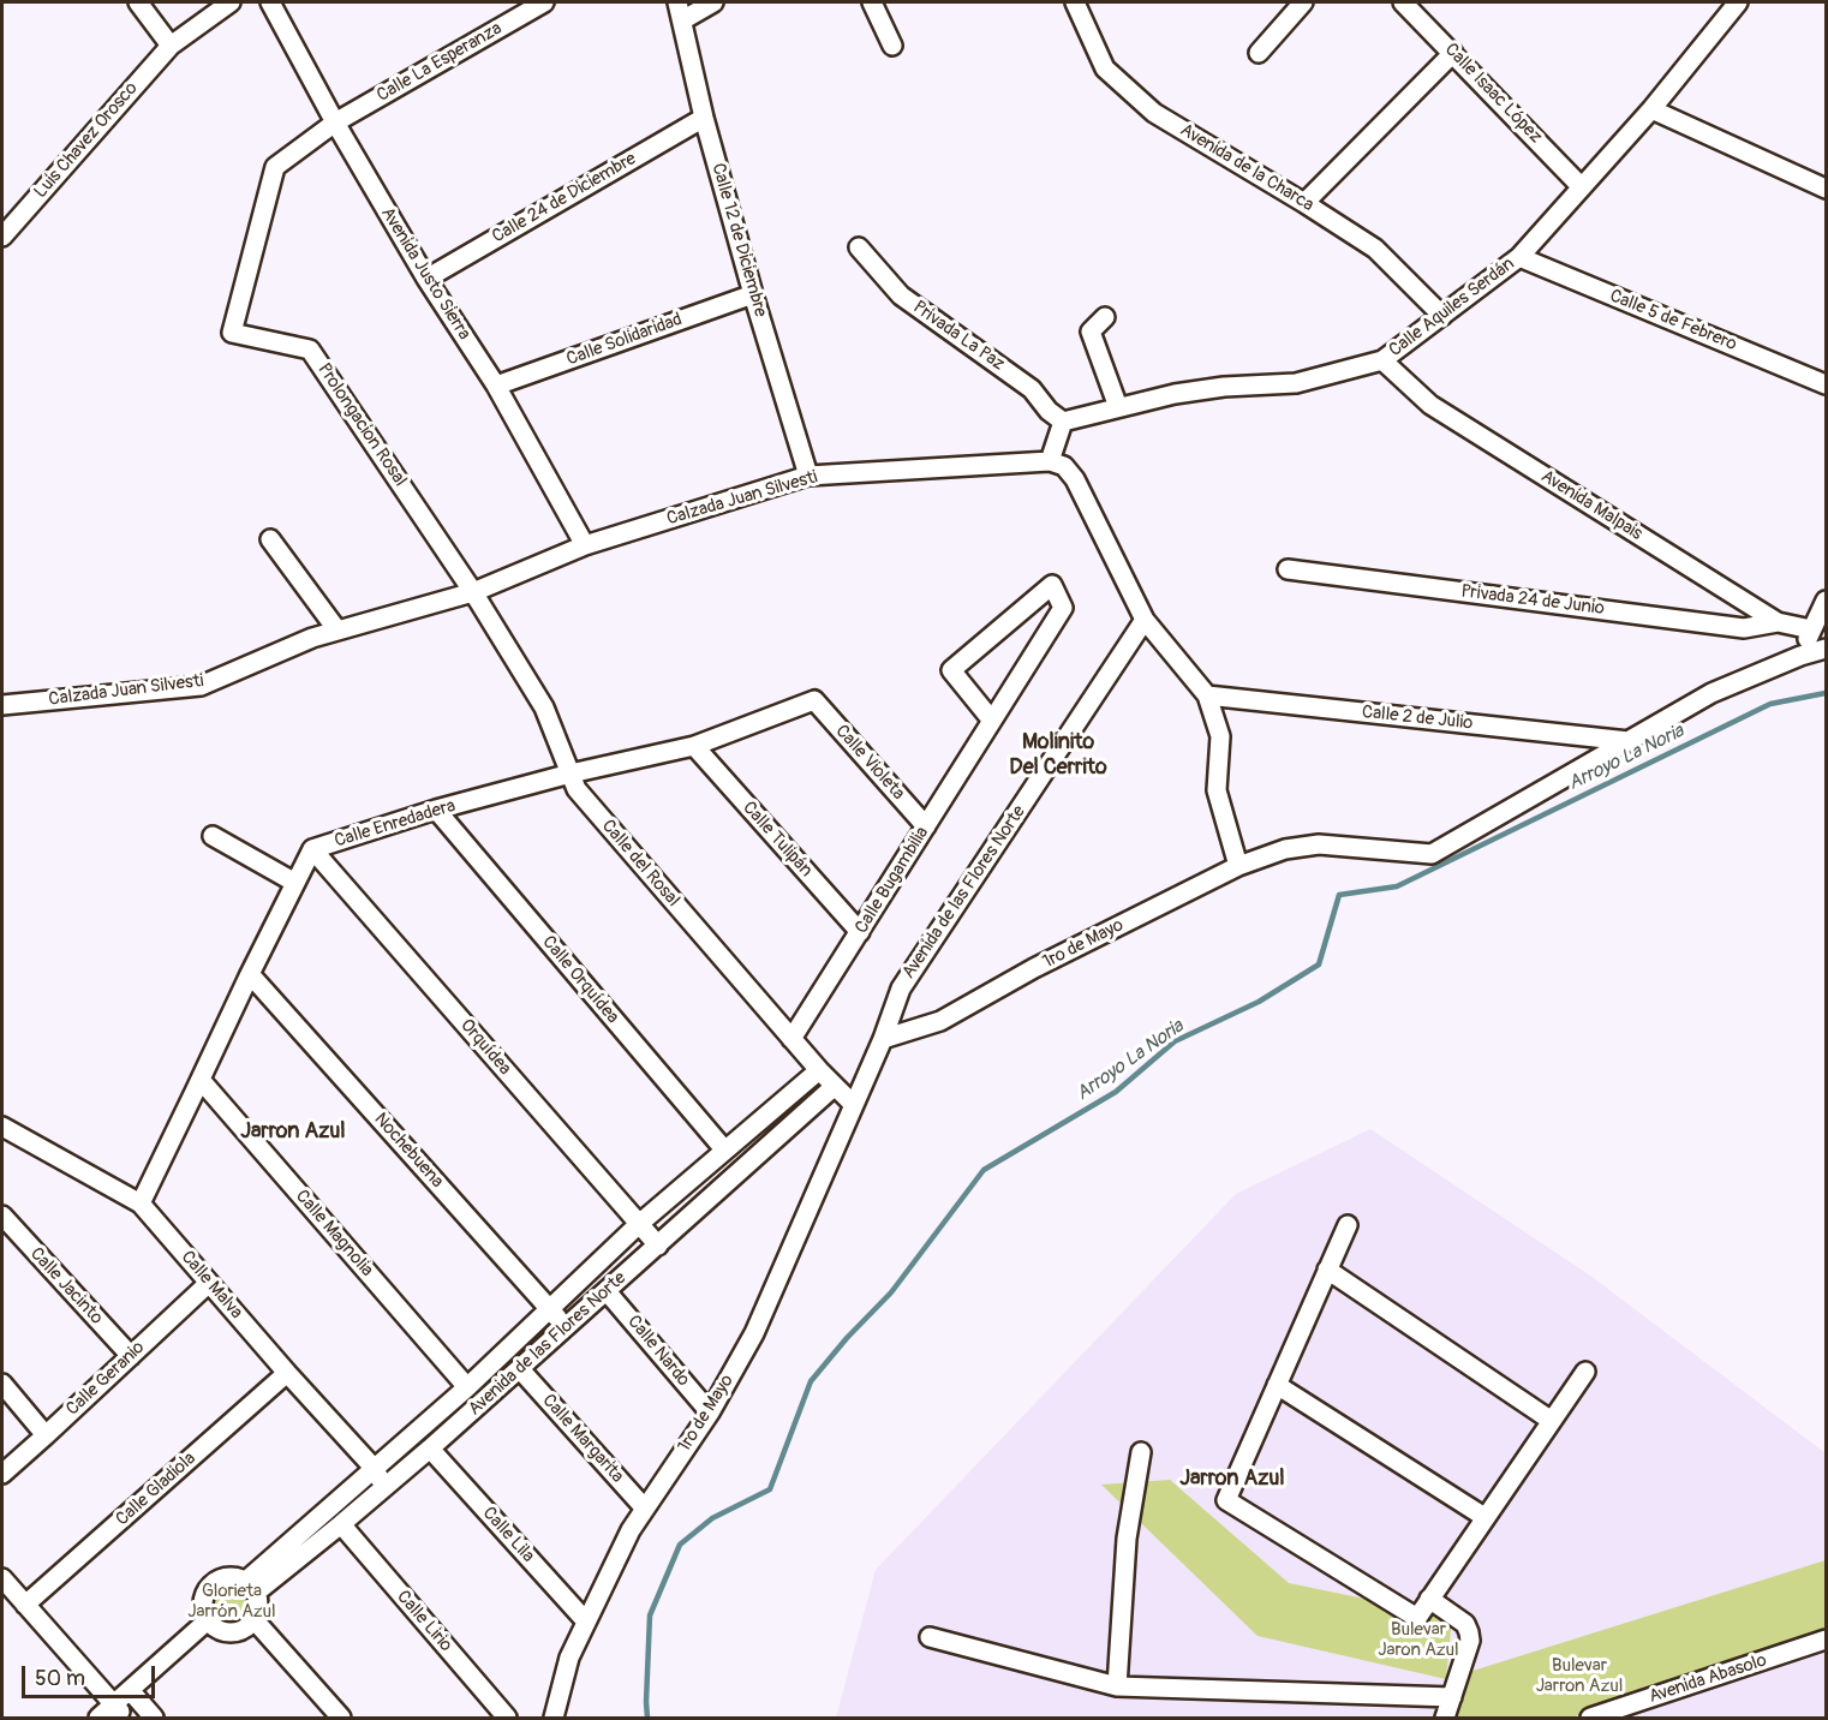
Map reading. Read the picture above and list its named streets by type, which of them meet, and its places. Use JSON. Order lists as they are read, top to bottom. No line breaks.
{"streets":{"street":["Calle La Esperanza","Calle Isaac López","Luis Chavez Orosco","Avenida de la Charca","Calle 24 de Diciembre","Calle 12 de Diciembre","Avenida Justo Sierra","Calle Aquiles Serdán","Calle 5 de Febrero","Privada La Paz","Calle Solidaridad","Prolongacion Rosal","Calzada Juan Silvesti","Avenida Malpais","Privada 24 de Junio","Calle 2 de Julio","Calle Violeta","Calle Enredadera","Calle Tulipán","Calle del Rosal","Calle Bugambilia","Avenida de las Flores Norte","1ro de Mayo","Calle Orquídea","Orquídea","Nochebuena","Calle Magnolia","Calle Malva","Calle Jacinto","Calle Nardo","Calle Geranio","Calle Margarita","Calle Gladiola","Calle Lila","Calle Lirio","Avenida Abasolo"]},"crossings":[["Calle La Esperanza","Avenida Justo Sierra"],["Calle La Esperanza","Prolongacion Rosal"],["Calle Isaac López","Calle Aquiles Serdán"],["Avenida de la Charca","Calle Aquiles Serdán"],["Calle 24 de Diciembre","Calle 12 de Diciembre"],["Calle 24 de Diciembre","Avenida Justo Sierra"],["Calle 12 de Diciembre","Calle Solidaridad"],["Calle 12 de Diciembre","Calzada Juan Silvesti"],["Avenida Justo Sierra","Calle Solidaridad"],["Avenida Justo Sierra","Prolongacion Rosal"],["Avenida Justo Sierra","Calzada Juan Silvesti"],["Calle Aquiles Serdán","Calle 5 de Febrero"],["Calle Aquiles Serdán","Privada La Paz"],["Calle Aquiles Serdán","Avenida Malpais"],["Prolongacion Rosal","Calzada Juan Silvesti"],["Prolongacion Rosal","Calle del Rosal"],["Calzada Juan Silvesti","Calle del Rosal"],["Avenida Malpais","Privada 24 de Junio"],["Calle 2 de Julio","1ro de Mayo"],["Calle Violeta","Calle Enredadera"],["Calle Violeta","Calle Bugambilia"],["Calle Enredadera","Calle Tulipán"],["Calle Enredadera","Calle del Rosal"],["Calle Enredadera","Calle Orquídea"],["Calle Enredadera","Orquídea"],["Calle Enredadera","Nochebuena"],["Calle Enredadera","Calle Magnolia"],["Calle Enredadera","Calle Malva"],["Calle Tulipán","Calle Bugambilia"],["Calle del Rosal","Calle Bugambilia"],["Calle del Rosal","Avenida de las Flores Norte"],["Calle del Rosal","1ro de Mayo"],["Avenida de las Flores Norte","1ro de Mayo"],["Avenida de las Flores Norte","Calle Orquídea"],["Avenida de las Flores Norte","Orquídea"],["Avenida de las Flores Norte","Nochebuena"],["Avenida de las Flores Norte","Calle Magnolia"],["Avenida de las Flores Norte","Calle Malva"],["Avenida de las Flores Norte","Calle Nardo"],["Avenida de las Flores Norte","Calle Margarita"],["Avenida de las Flores Norte","Calle Lila"],["Avenida de las Flores Norte","Calle Lirio"],["1ro de Mayo","Calle Nardo"],["1ro de Mayo","Calle Margarita"],["1ro de Mayo","Calle Lila"],["Calle Malva","Calle Geranio"],["Calle Malva","Calle Gladiola"],["Calle Jacinto","Calle Geranio"]],"districts":["Molinito Del Cerrito","Jarron Azul","Jarron Azul"],"water":["Arroyo La Noria"],"parks":["Glorieta Jarrón Azul","Bulevar Jaron Azul","Bulevar Jarron Azul"],"scale_bar":"50 m"}
